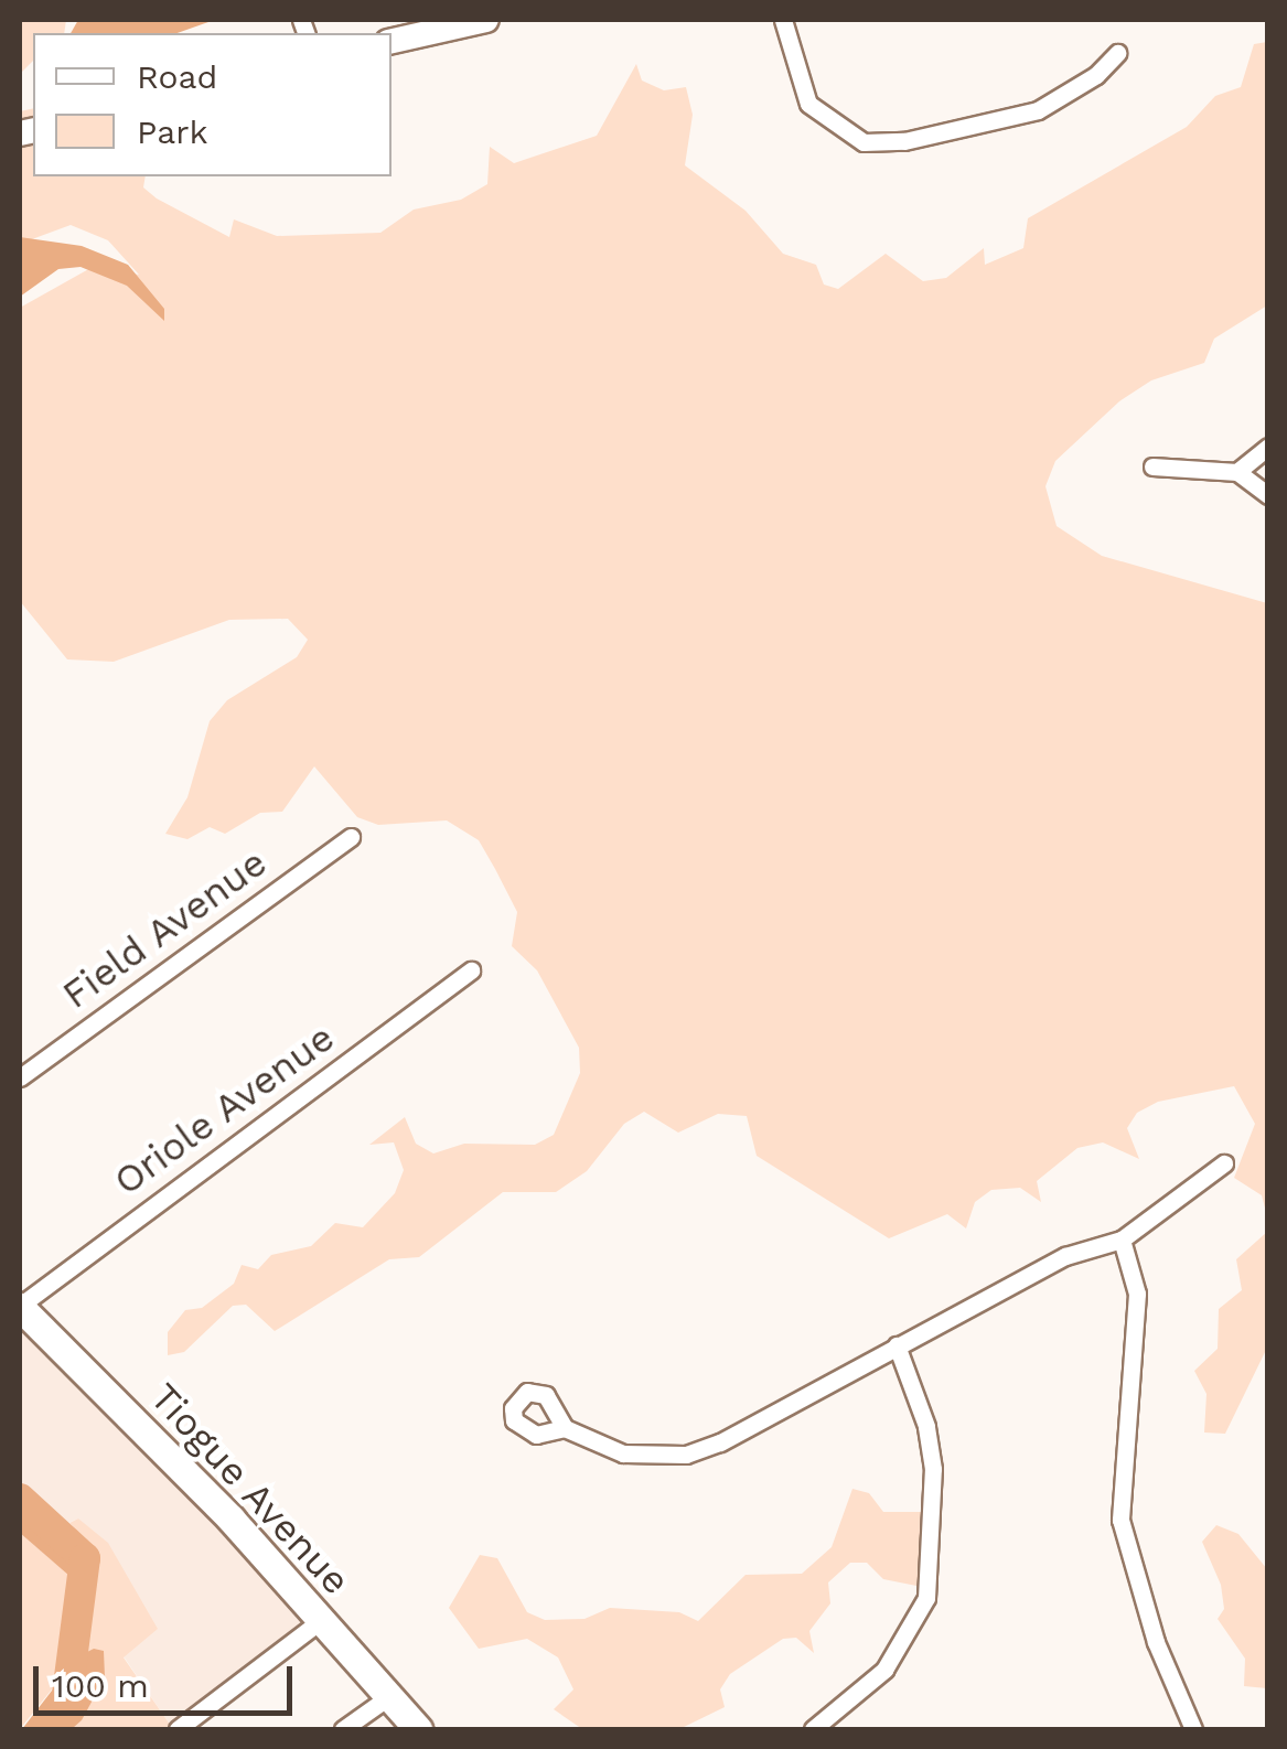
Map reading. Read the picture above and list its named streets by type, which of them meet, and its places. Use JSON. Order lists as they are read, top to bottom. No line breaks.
{"streets":{"main road":["Tiogue Avenue"],"street":["Field Avenue","Oriole Avenue"]},"crossings":[["Oriole Avenue","Tiogue Avenue"]],"legend":["Road","Park"],"scale_bar":"100 m"}
